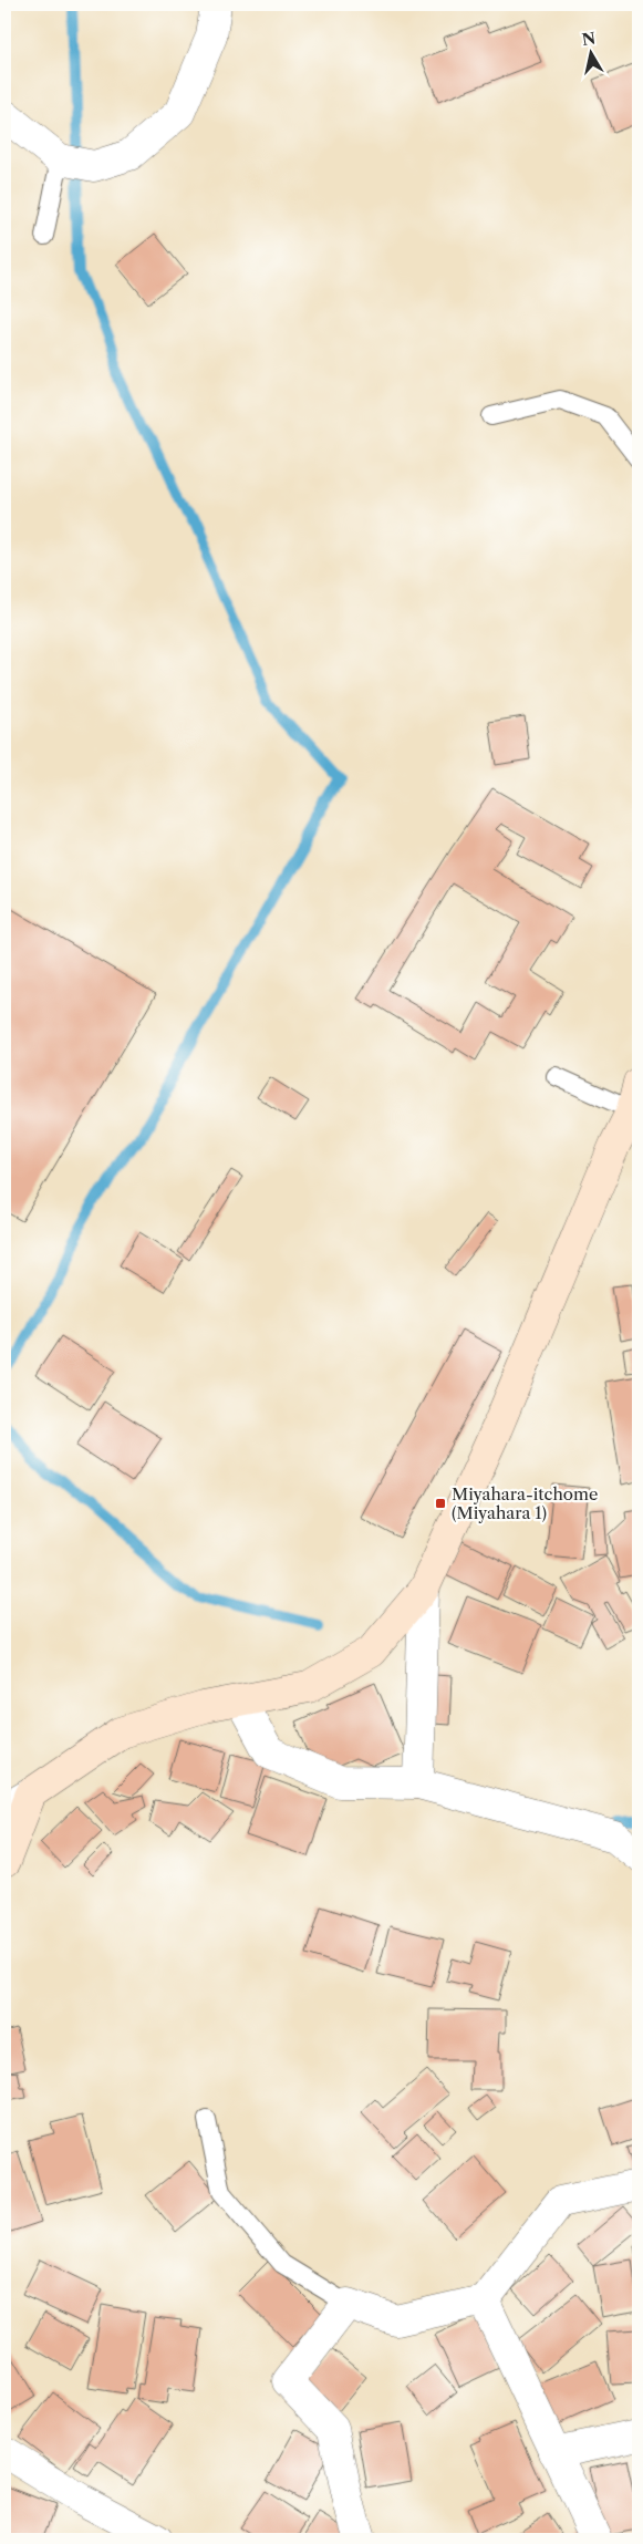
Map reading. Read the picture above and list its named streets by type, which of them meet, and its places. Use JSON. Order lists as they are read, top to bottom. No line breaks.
{"places":{"transit":["Miyahara-itchome (Miyahara 1)"]},"north":"top"}
